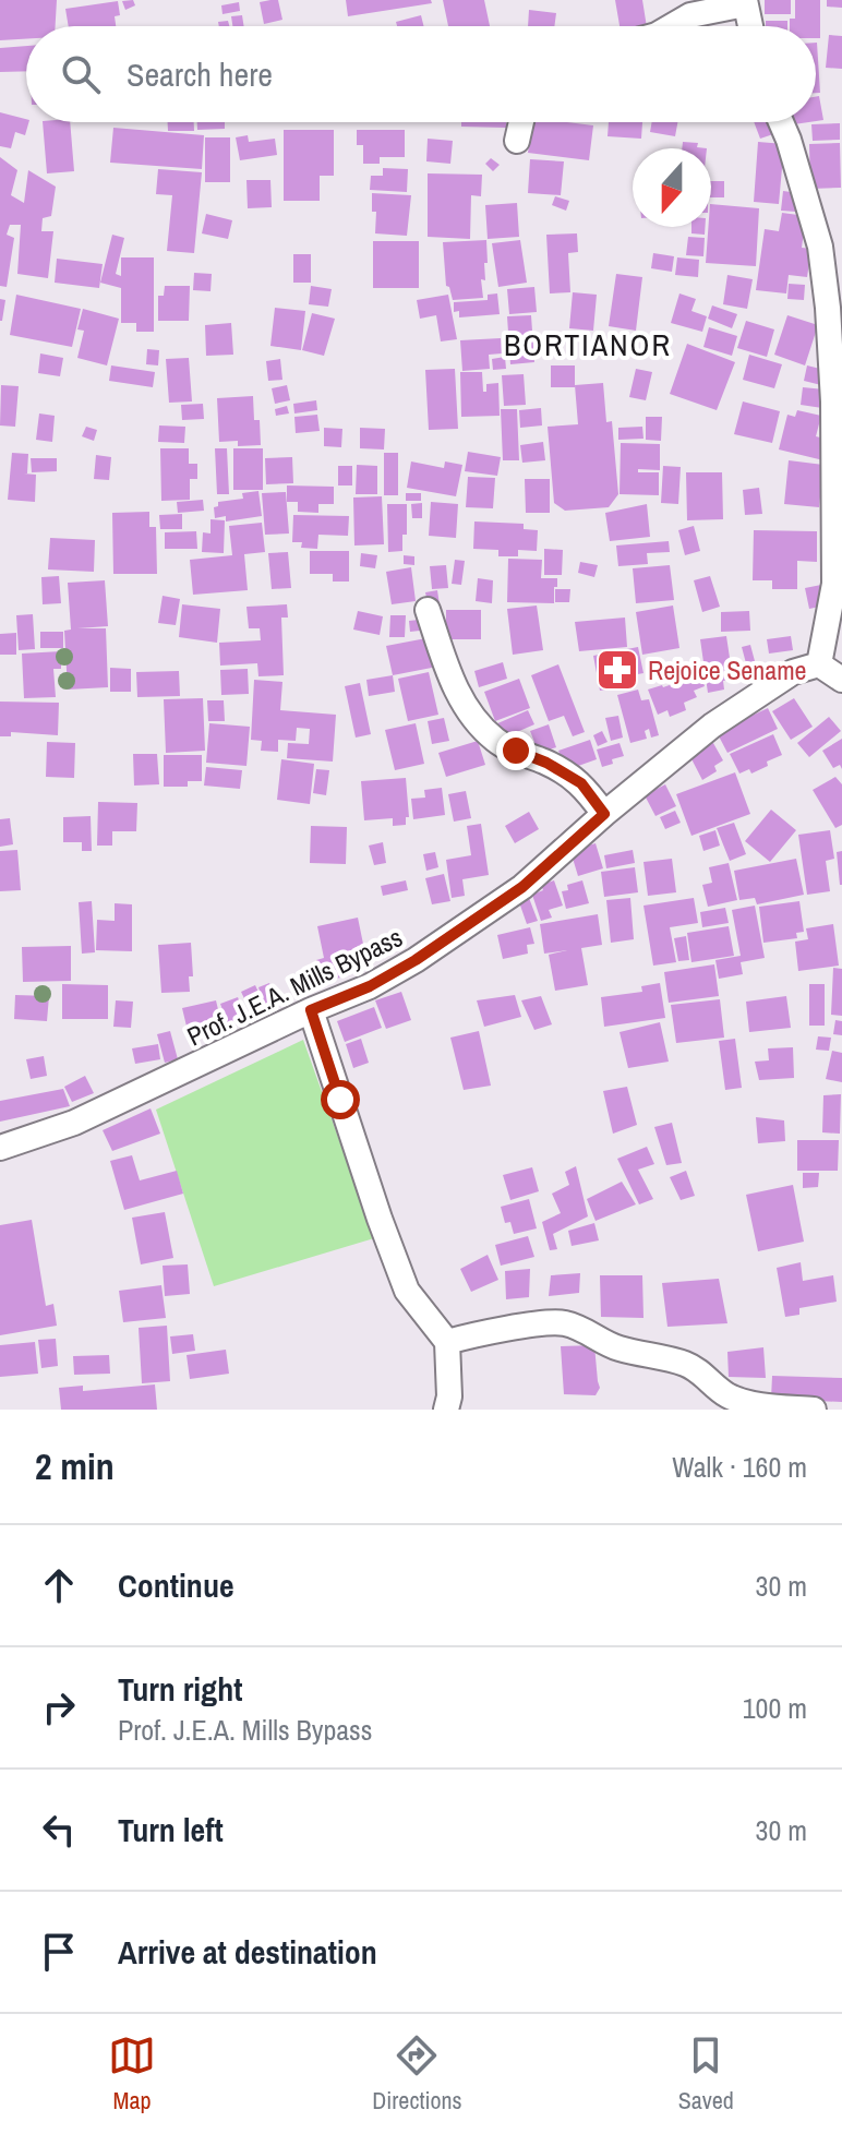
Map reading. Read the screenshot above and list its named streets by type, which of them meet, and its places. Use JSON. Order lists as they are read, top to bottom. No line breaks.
{"streets":{"street":["Prof. J.E.A. Mills Bypass"]},"districts":["BORTIANOR"],"places":{"pharmacy":["Rejoice Sename"]},"north":"bottom","page":{"search":"Search here","heading":["2 min","Walk · 160 m"],"list":[["Continue","30 m"],["Turn right","Prof. J.E.A. Mills Bypass","100 m"],["Turn left","30 m"],"Arrive at destination"],"nav":["Map","Directions","Saved"]}}
